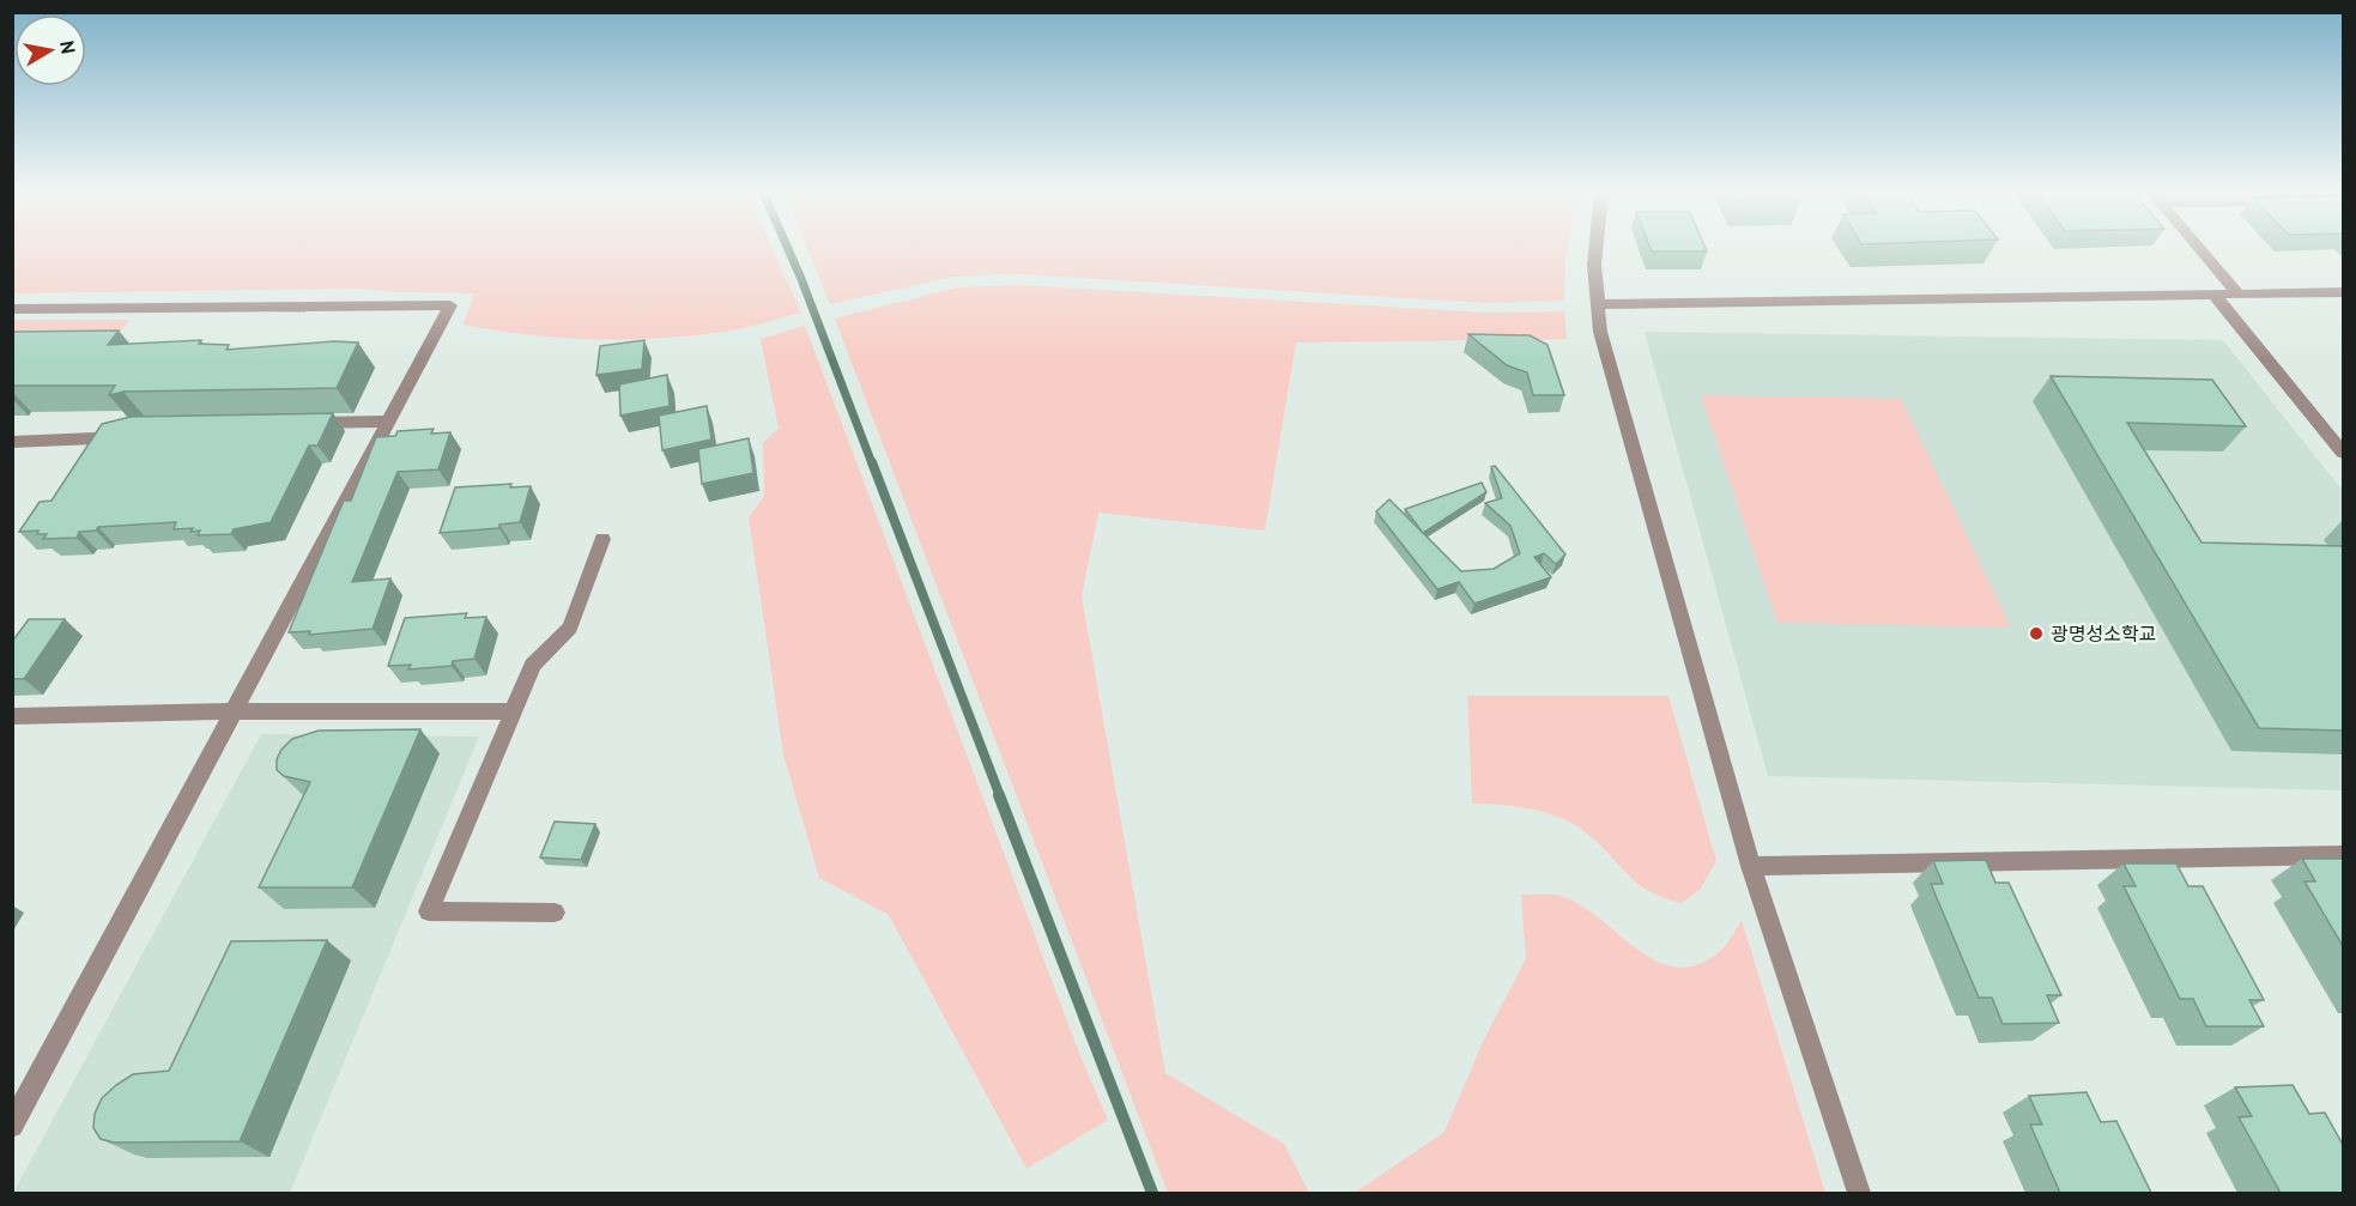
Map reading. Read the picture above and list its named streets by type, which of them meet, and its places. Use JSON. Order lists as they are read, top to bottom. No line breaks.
{"places":["광명성소학교"],"north":"right"}
